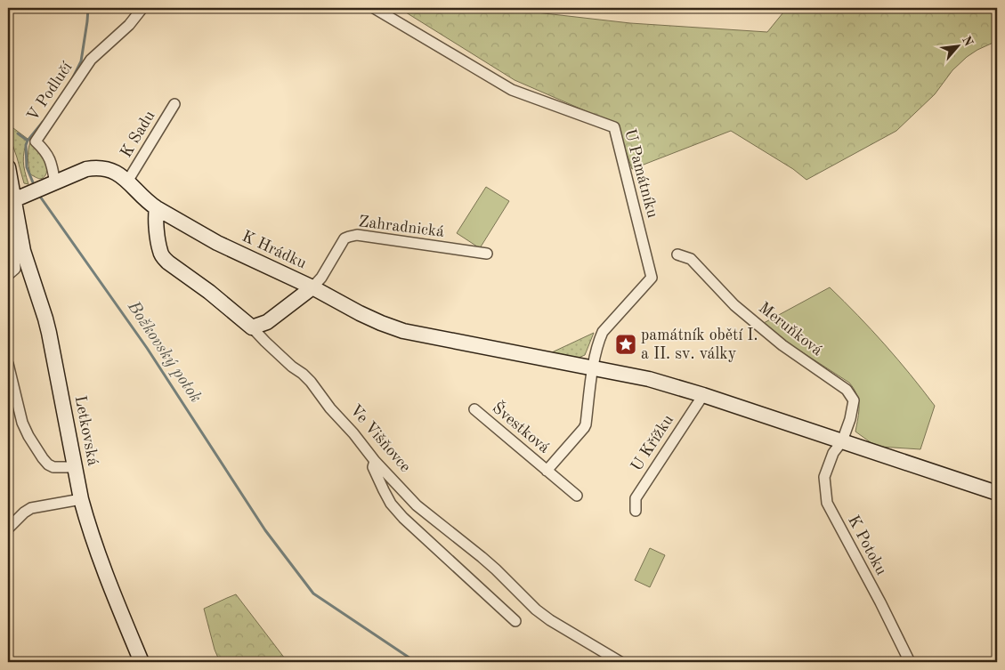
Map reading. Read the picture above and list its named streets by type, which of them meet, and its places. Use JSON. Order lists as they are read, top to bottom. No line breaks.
{"streets":{"street":["V Podlučí","K Sadu","U Památníku","Zahradnická","K Hrádku","Meruňková","Švestková","Letkovská","Ve Višňovce","U Křížku","K Potoku"]},"crossings":[["V Podlučí","K Hrádku"],["K Sadu","K Hrádku"],["U Památníku","Švestková"],["Zahradnická","K Hrádku"],["K Hrádku","Letkovská"],["K Hrádku","Ve Višňovce"],["Meruňková","K Potoku"]],"water":["Božkovský potok"],"places":{"place":["památník obětí I. a II. sv. války"]},"north":"top right"}
